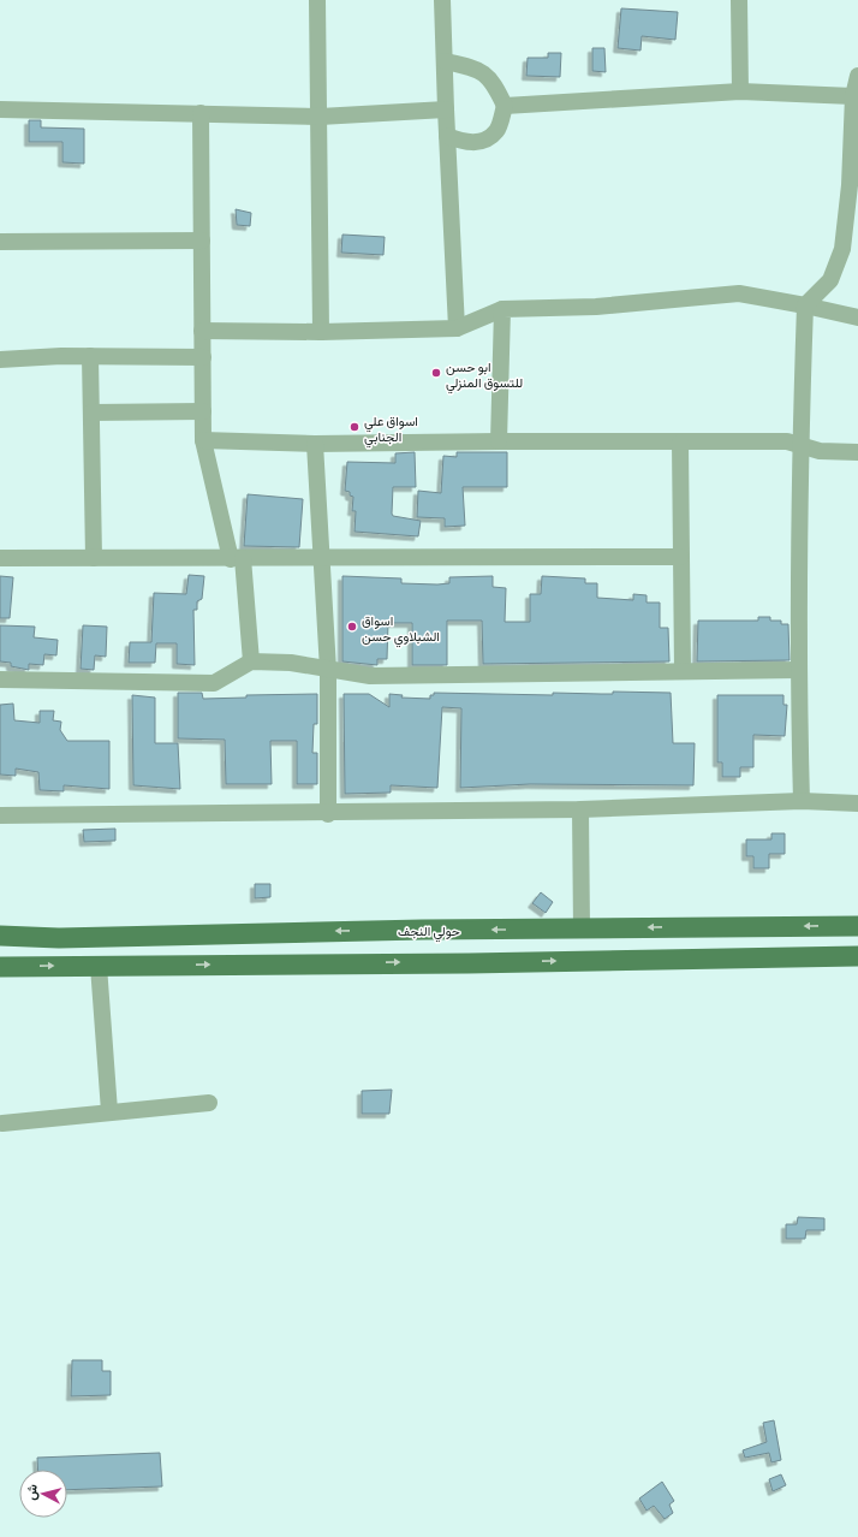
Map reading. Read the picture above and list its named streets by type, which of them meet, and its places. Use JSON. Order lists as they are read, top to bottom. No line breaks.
{"streets":{"main road":["حولي النجف"]},"places":["ابو حسن للتسوق المنزلي","اسواق علي الجنابي","اسواق الشبلاوي حسن"],"north":"left"}
